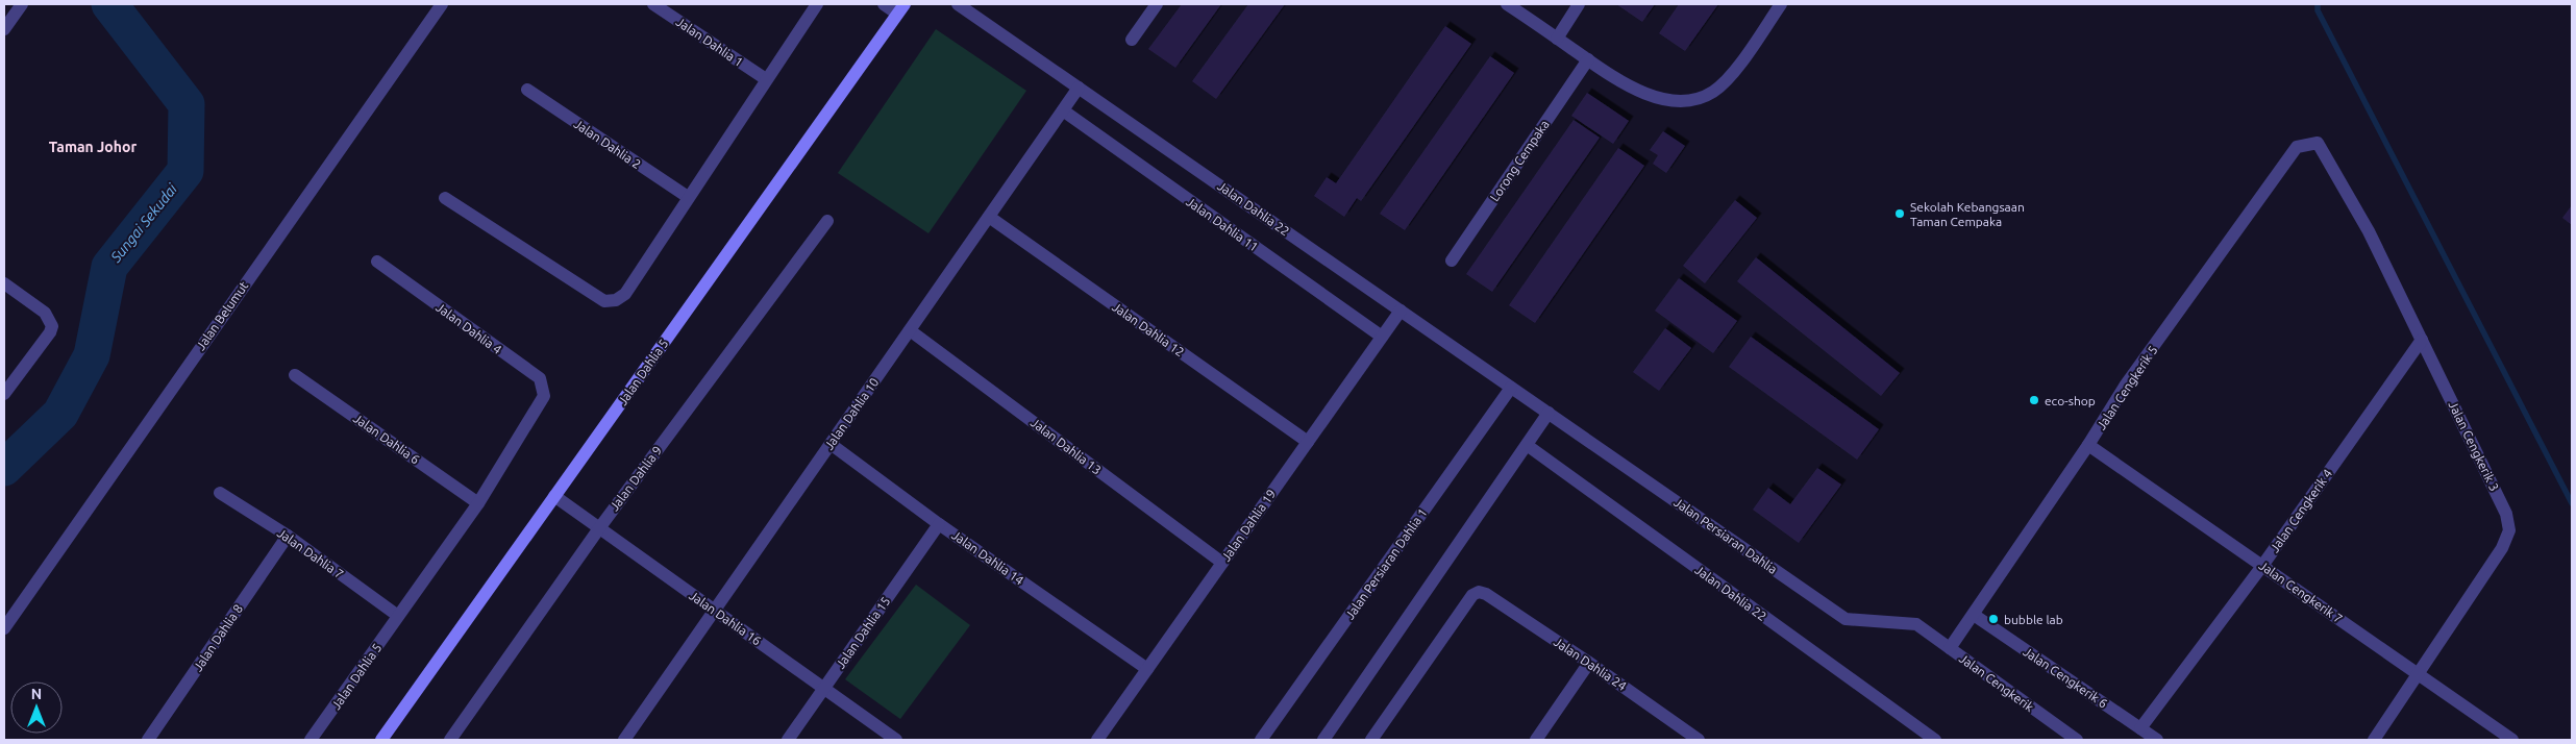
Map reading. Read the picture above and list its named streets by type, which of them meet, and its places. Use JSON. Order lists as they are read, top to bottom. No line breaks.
{"streets":{"street":["Jalan Dahlia 1","Jalan Dahlia 2","Lorong Cempaka","Jalan Dahlia 22","Jalan Dahlia 11","Jalan Belumut","Jalan Dahlia 4","Jalan Dahlia 12","Jalan Dahlia 5","Jalan Cengkerik 5","Jalan Dahlia 10","Jalan Dahlia 6","Jalan Dahlia 13","Jalan Cengkerik 3","Jalan Dahlia 9","Jalan Cengkerik 4","Jalan Dahlia 19","Jalan Persiaran Dahlia","Jalan Dahlia 7","Jalan Dahlia 14","Jalan Persiaran Dahlia 1","Jalan Cengkerik 7","Jalan Dahlia 16","Jalan Dahlia 15","Jalan Dahlia 8","Jalan Dahlia 24","Jalan Cengkerik 6","Jalan Cengkerik"]},"crossings":[["Jalan Dahlia 22","Jalan Dahlia 10"],["Jalan Dahlia 22","Jalan Dahlia 19"],["Jalan Dahlia 22","Jalan Persiaran Dahlia"],["Jalan Dahlia 22","Jalan Persiaran Dahlia 1"],["Jalan Dahlia 11","Jalan Dahlia 10"],["Jalan Dahlia 11","Jalan Dahlia 19"],["Jalan Dahlia 4","Jalan Dahlia 5"],["Jalan Dahlia 12","Jalan Dahlia 10"],["Jalan Dahlia 12","Jalan Dahlia 19"],["Jalan Dahlia 5","Jalan Dahlia 6"],["Jalan Dahlia 5","Jalan Dahlia 7"],["Jalan Dahlia 5","Jalan Dahlia 16"],["Jalan Cengkerik 5","Jalan Cengkerik 3"],["Jalan Cengkerik 5","Jalan Cengkerik 7"],["Jalan Cengkerik 5","Jalan Cengkerik 6"],["Jalan Cengkerik 5","Jalan Cengkerik"],["Jalan Dahlia 10","Jalan Dahlia 13"],["Jalan Dahlia 10","Jalan Dahlia 14"],["Jalan Dahlia 10","Jalan Dahlia 16"],["Jalan Dahlia 13","Jalan Dahlia 19"],["Jalan Cengkerik 3","Jalan Cengkerik 4"],["Jalan Cengkerik 3","Jalan Cengkerik 7"],["Jalan Dahlia 9","Jalan Dahlia 16"],["Jalan Cengkerik 4","Jalan Cengkerik 7"],["Jalan Cengkerik 4","Jalan Cengkerik 6"],["Jalan Dahlia 19","Jalan Dahlia 14"],["Jalan Persiaran Dahlia","Jalan Cengkerik"],["Jalan Dahlia 7","Jalan Dahlia 8"],["Jalan Dahlia 14","Jalan Dahlia 15"],["Jalan Dahlia 16","Jalan Dahlia 15"]],"districts":["Taman Johor"],"water":["Sungai Sekudai"],"places":["Sekolah Kebangsaan Taman Cempaka","eco-shop","bubble lab"],"north":"top"}
